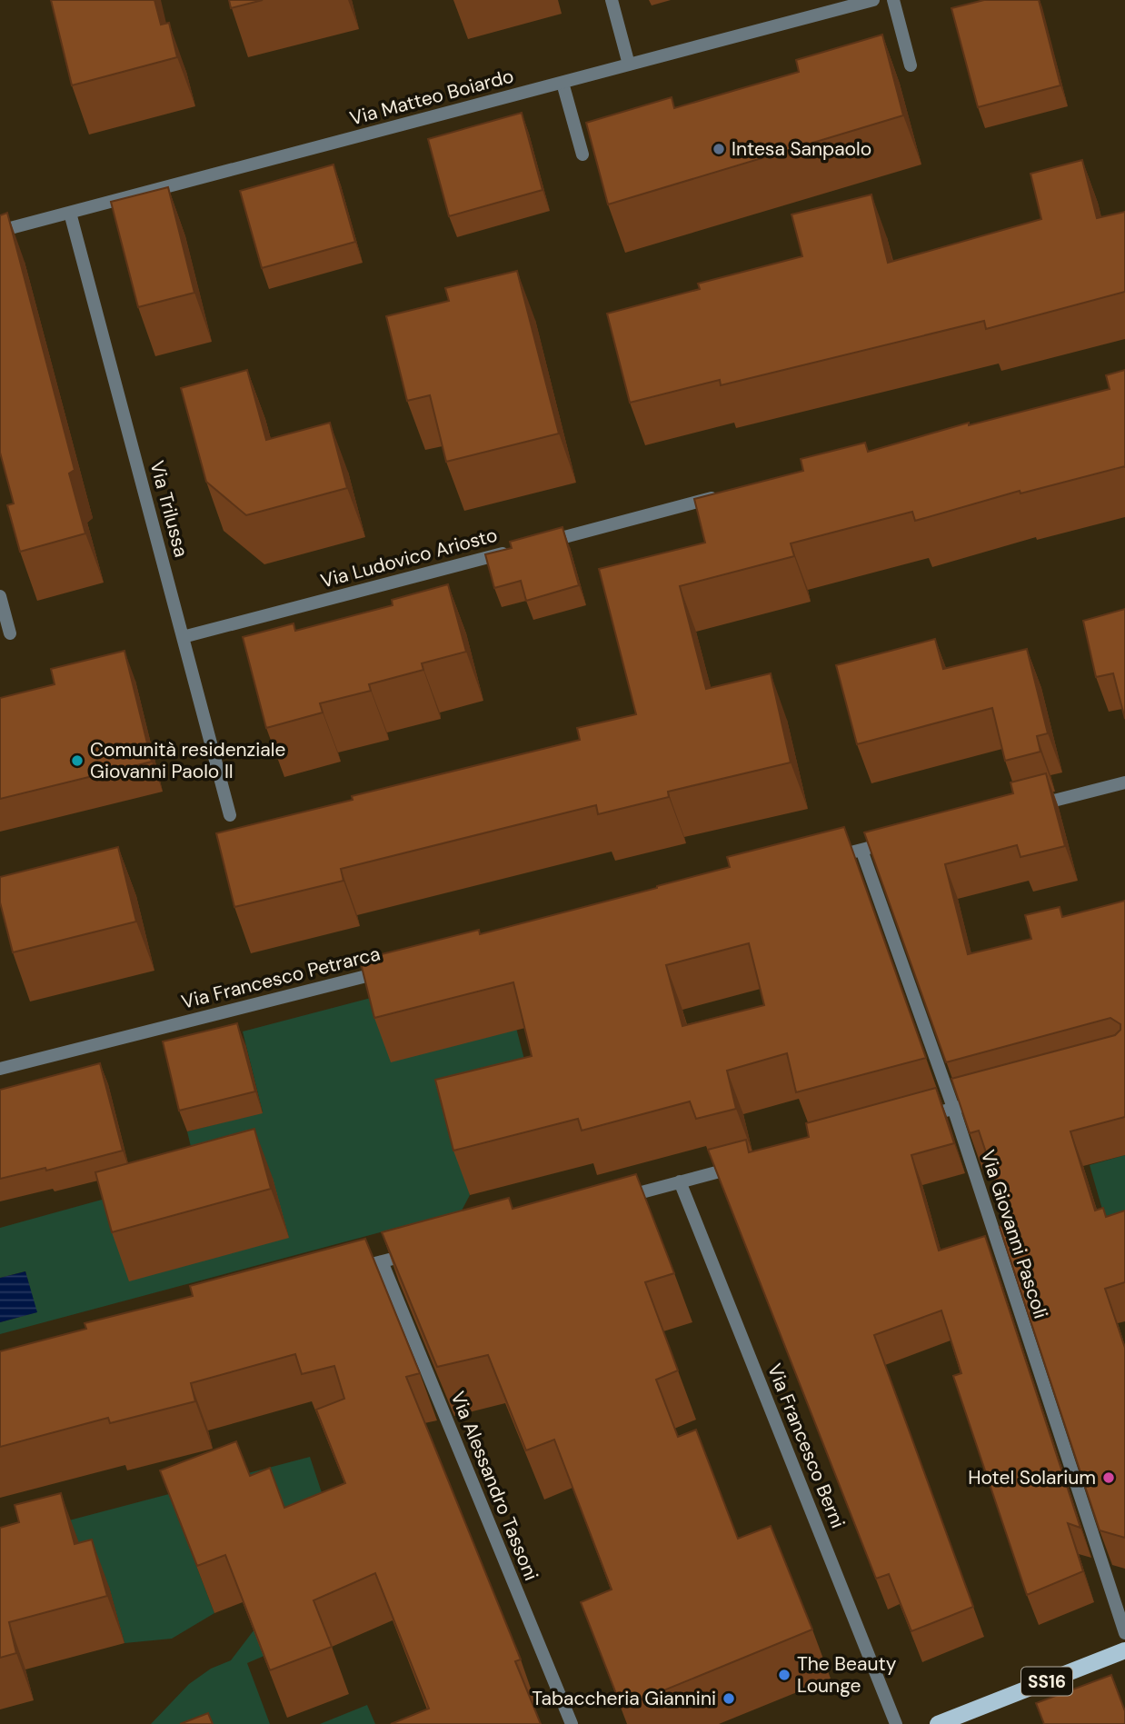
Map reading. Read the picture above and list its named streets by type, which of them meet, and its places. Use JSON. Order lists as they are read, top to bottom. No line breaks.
{"streets":{"main road":["SS16"],"street":["Via Matteo Boiardo","Via Trilussa","Via Ludovico Ariosto","Via Francesco Petrarca","Via Giovanni Pascoli","Via Francesco Berni","Via Alessandro Tassoni"]},"crossings":[["Via Matteo Boiardo","Via Trilussa"],["Via Trilussa","Via Ludovico Ariosto"]],"places":["Intesa Sanpaolo","Comunità residenziale Giovanni Paolo II","Hotel Solarium","The Beauty Lounge","Tabaccheria Giannini"]}
